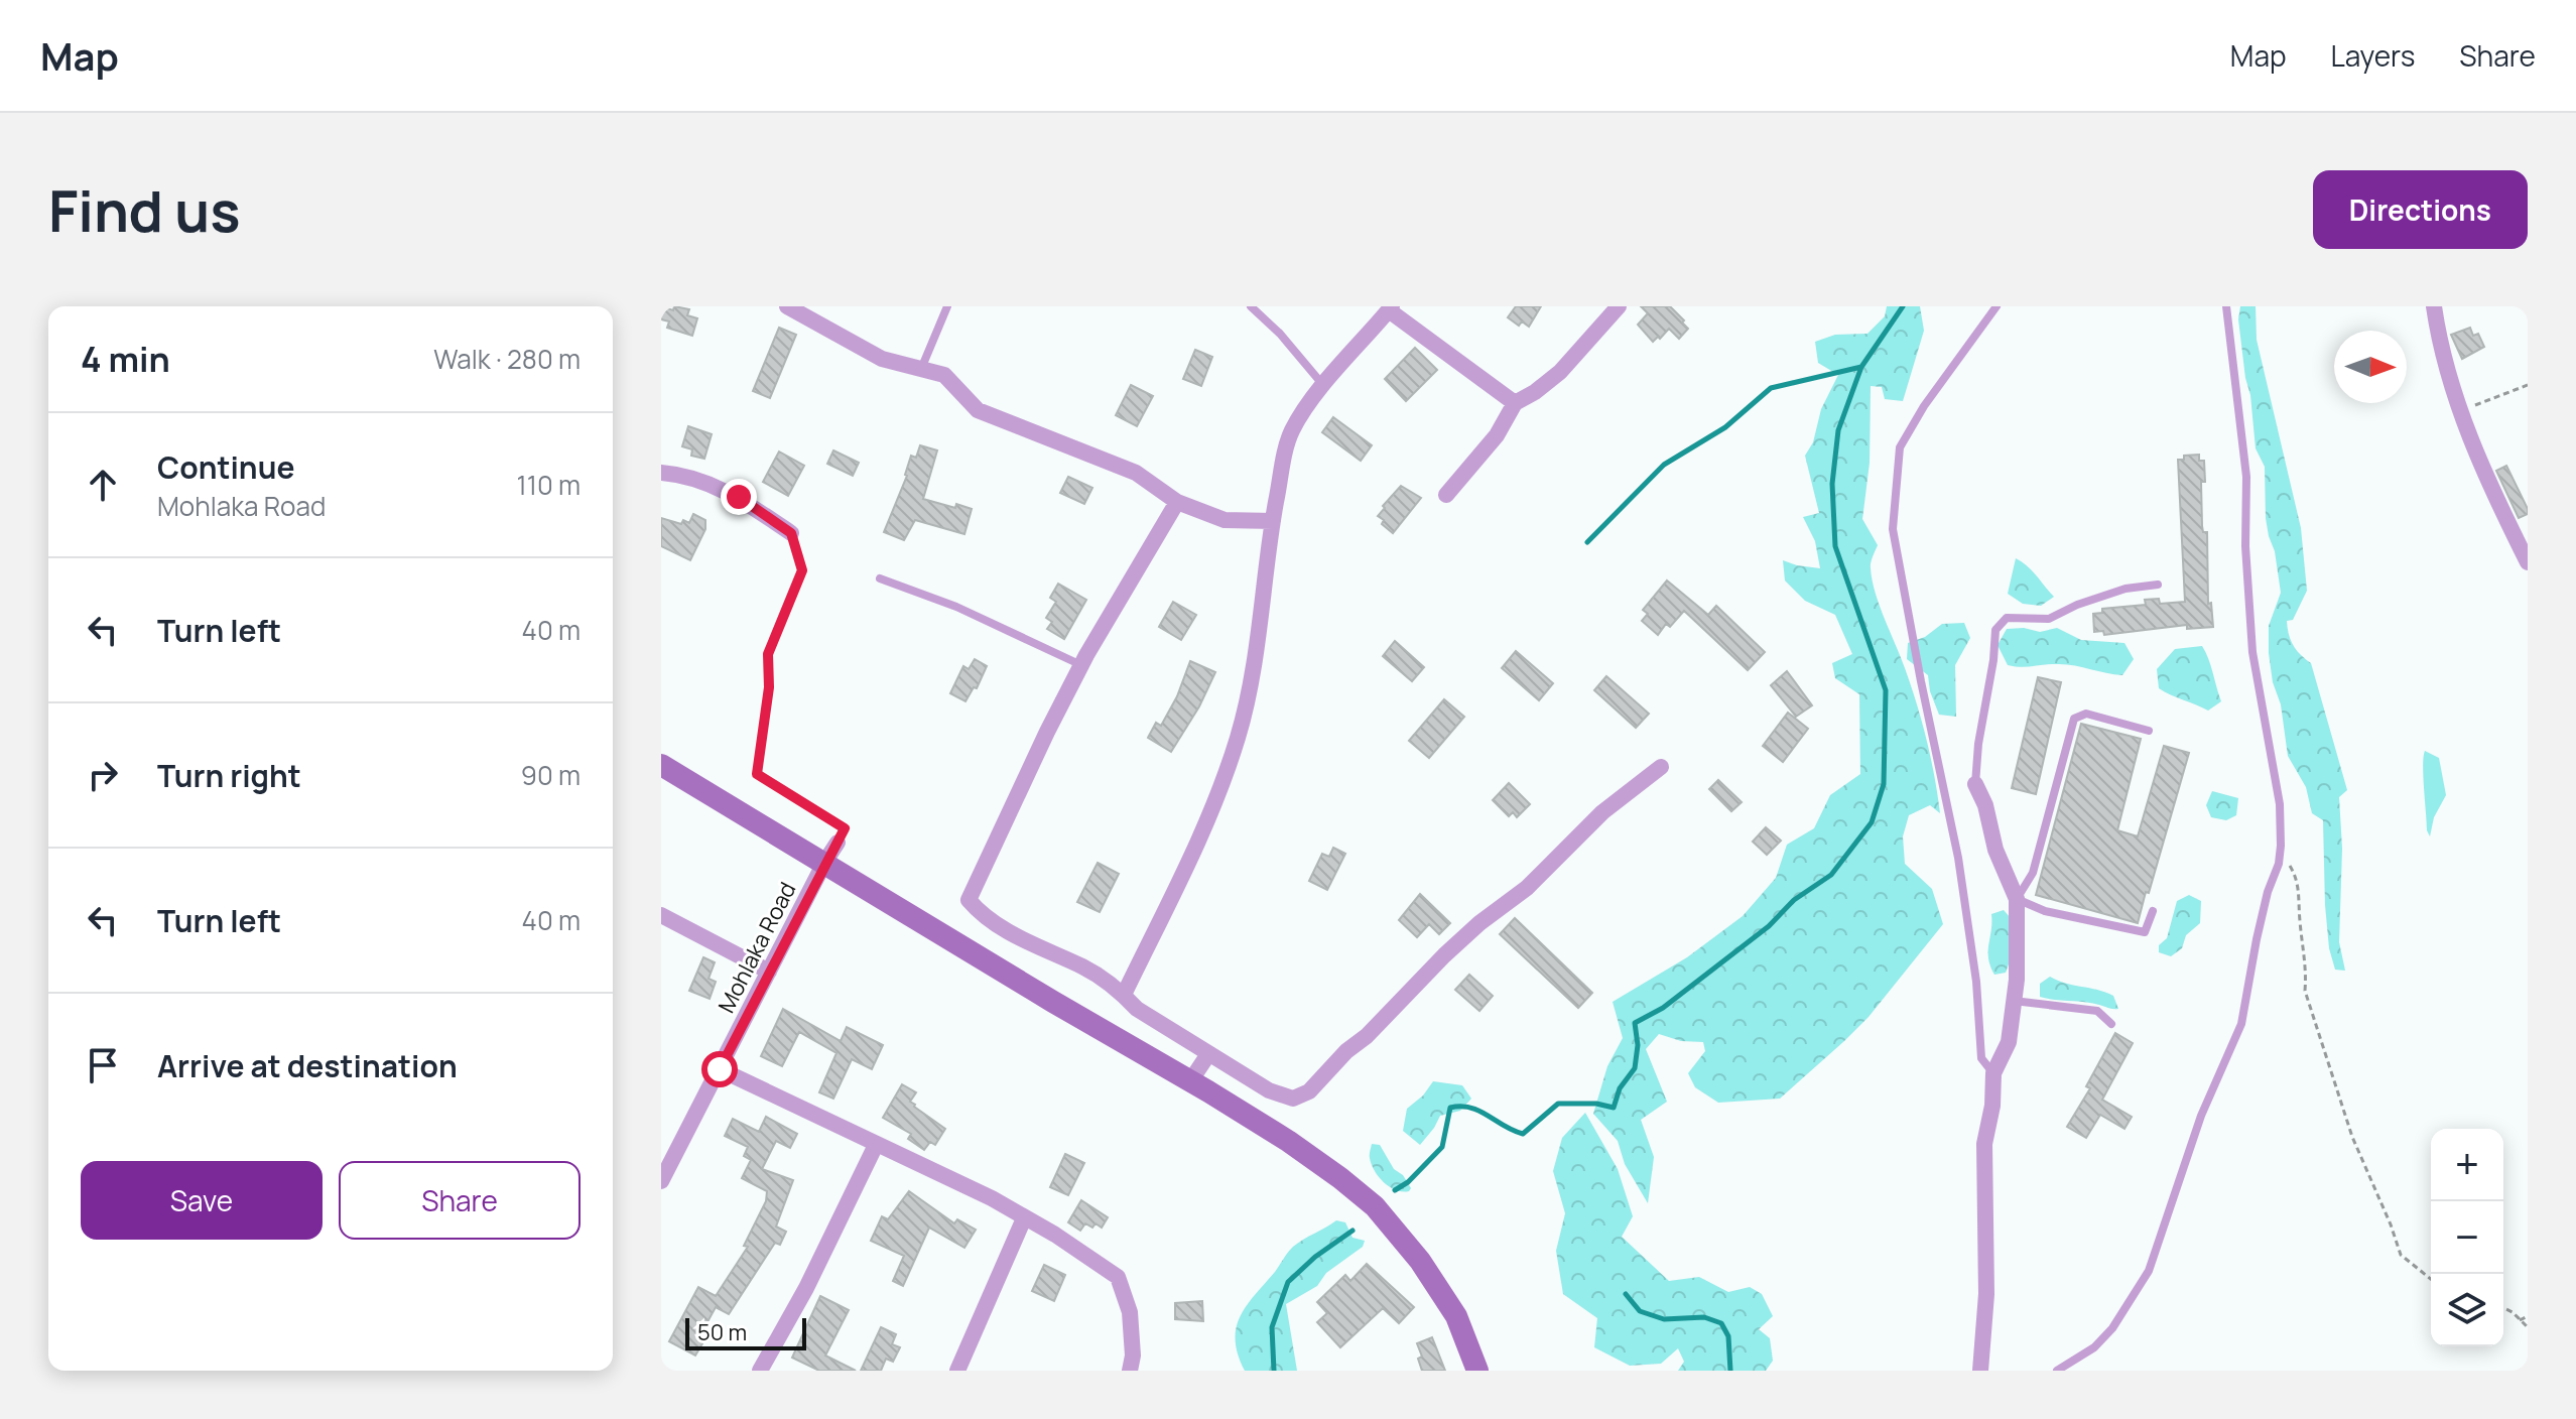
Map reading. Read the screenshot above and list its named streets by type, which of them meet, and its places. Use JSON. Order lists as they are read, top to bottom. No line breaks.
{"streets":{"street":["Mohlaka Road"]},"scale_bar":"50 m","north":"right","page":{"header":"Map","nav":["Map","Layers","Share"],"buttons":["Directions",["Save","Share"]],"title":"Find us","heading":["4 min","Walk · 280 m"],"list":[["Continue","Mohlaka Road","110 m"],["Turn left","40 m"],["Turn right","90 m"],["Turn left","40 m"],"Arrive at destination"],"map_buttons":["+","−"],"scale":"50 m"}}
